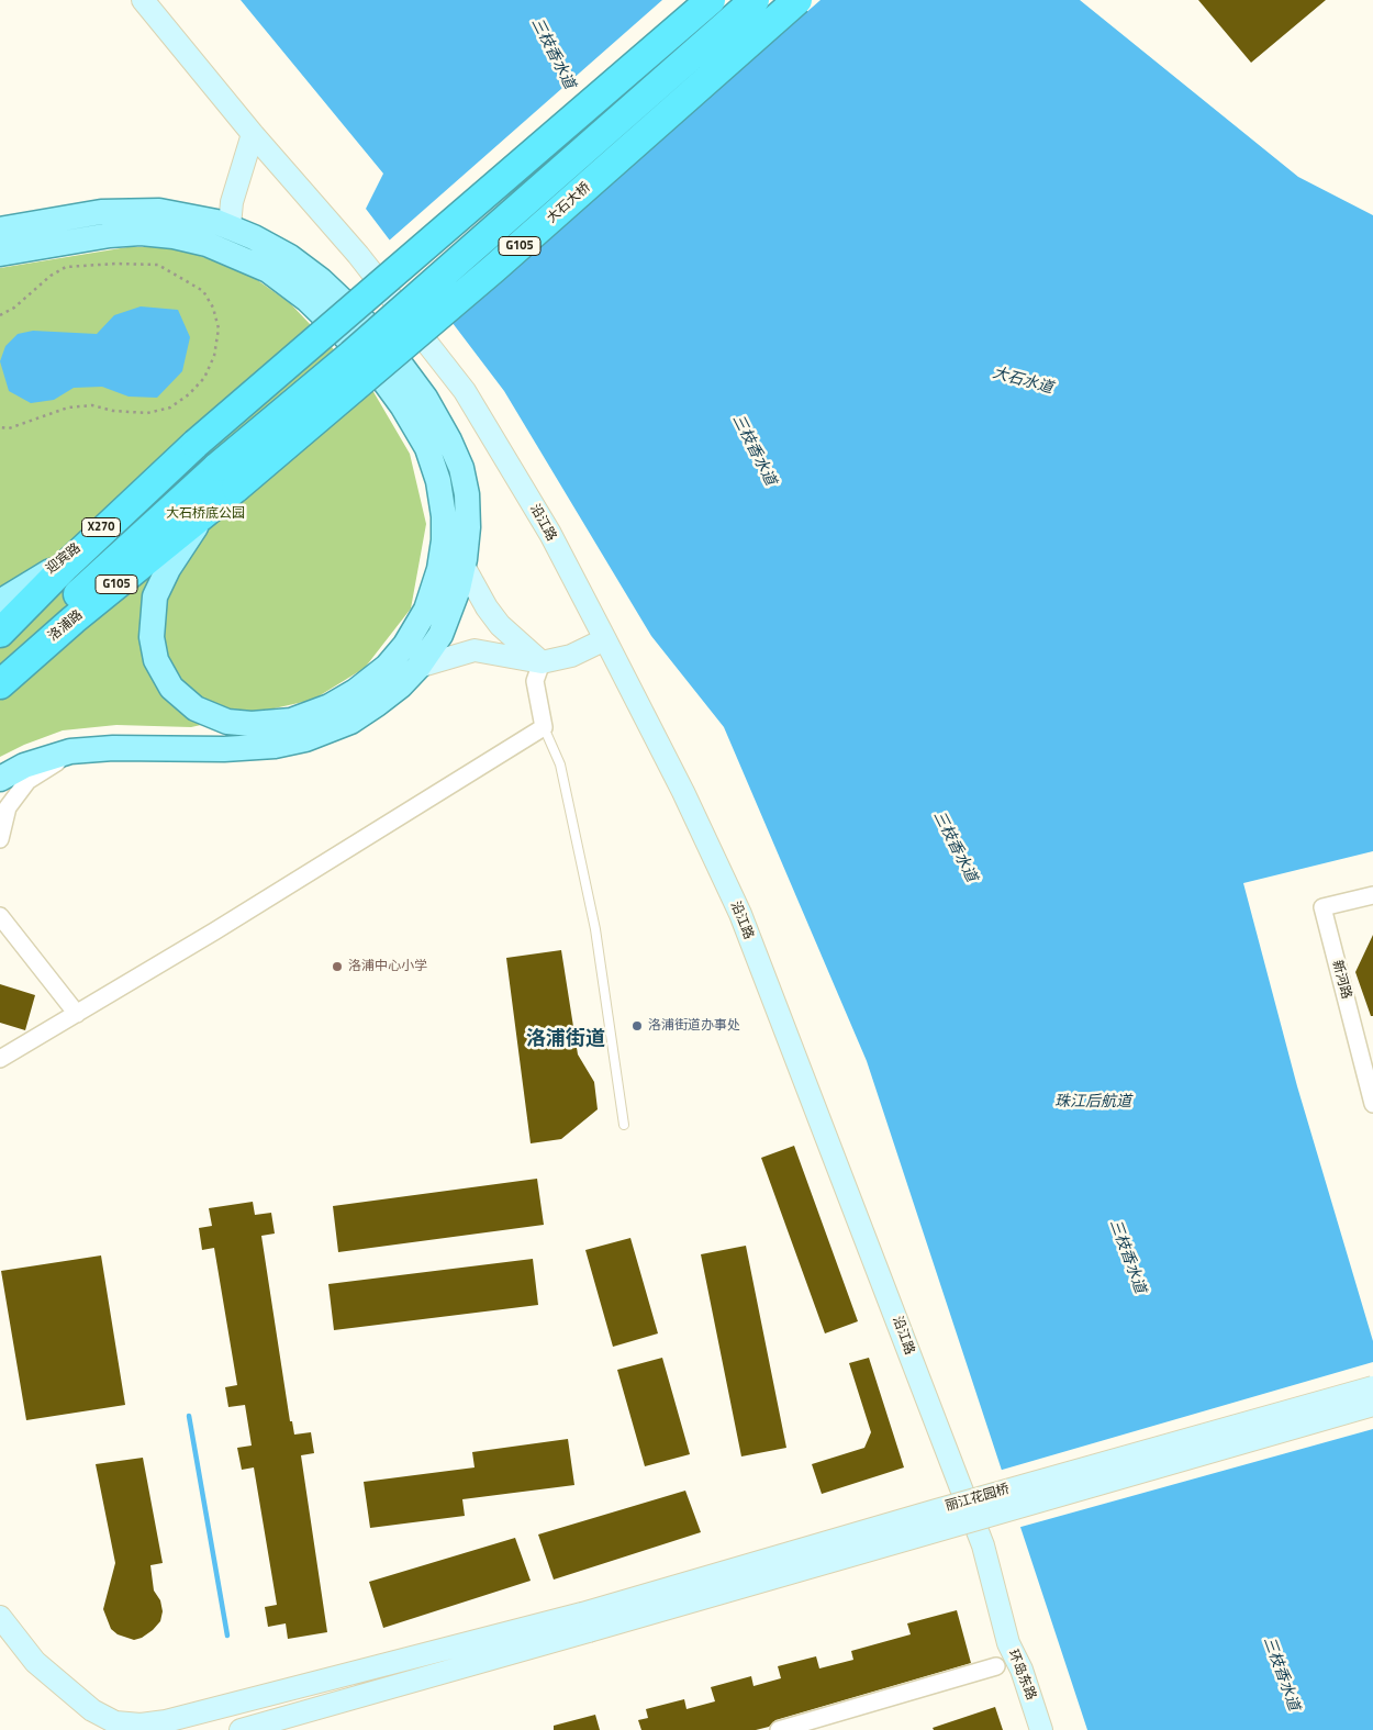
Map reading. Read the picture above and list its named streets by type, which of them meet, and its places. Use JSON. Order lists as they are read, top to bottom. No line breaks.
{"streets":{"highway":["大石大桥","G105","洛浦路"],"main road":["X270","迎宾路"],"street":["沿江路","新河路","丽江花园桥","环岛东路"]},"crossings":[["大石大桥","G105"],["大石大桥","洛浦路"],["G105","洛浦路"],["沿江路","环岛东路"]],"districts":["洛浦街道"],"water":["三枝香水道","大石水道","珠江后航道"],"parks":["大石桥底公园"],"places":["洛浦中心小学","洛浦街道办事处"]}
